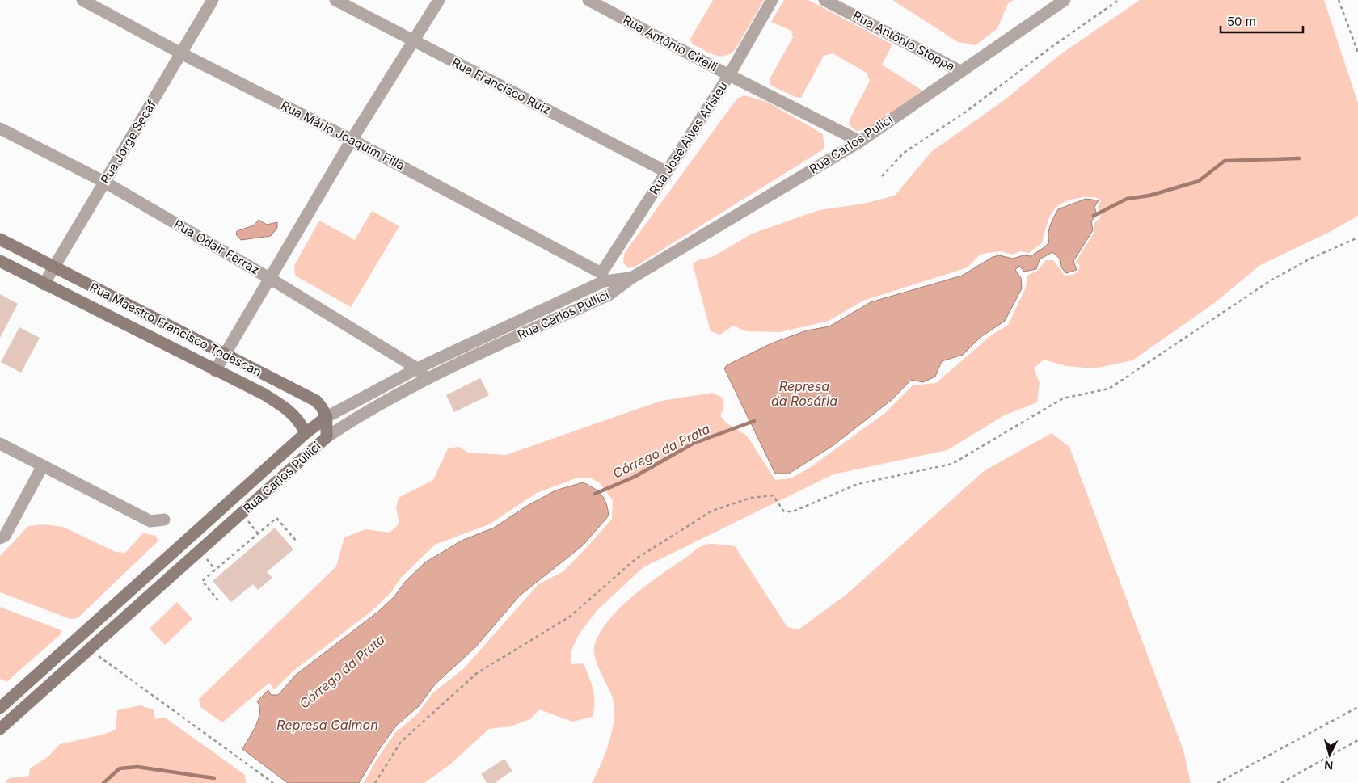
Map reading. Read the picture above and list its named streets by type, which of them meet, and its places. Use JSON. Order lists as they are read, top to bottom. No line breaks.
{"streets":{"main road":["Rua Carlos Pullici","Rua Maestro Francisco Todescan"],"street":["Rua Antônio Stoppa","Rua Antônio Cirelli","Rua Francisco Ruiz","Rua Mário Joaquim Filla","Rua José Alves Aristeu","Rua Jorge Secaf","Rua Carlos Pulici","Rua Odair Ferraz"]},"crossings":[["Rua Antônio Stoppa","Rua Carlos Pulici"],["Rua Antônio Cirelli","Rua José Alves Aristeu"],["Rua Antônio Cirelli","Rua Carlos Pulici"],["Rua Francisco Ruiz","Rua José Alves Aristeu"],["Rua Mário Joaquim Filla","Rua José Alves Aristeu"],["Rua Mário Joaquim Filla","Rua Jorge Secaf"],["Rua Mário Joaquim Filla","Rua Carlos Pullici"],["Rua José Alves Aristeu","Rua Carlos Pullici"],["Rua Jorge Secaf","Rua Odair Ferraz"],["Rua Jorge Secaf","Rua Maestro Francisco Todescan"],["Rua Carlos Pulici","Rua Carlos Pullici"],["Rua Odair Ferraz","Rua Carlos Pullici"],["Rua Carlos Pullici","Rua Maestro Francisco Todescan"]],"water":["Represa da Rosária","Córrego da Prata","Represa Calmon"],"scale_bar":"50 m","north":"bottom"}
